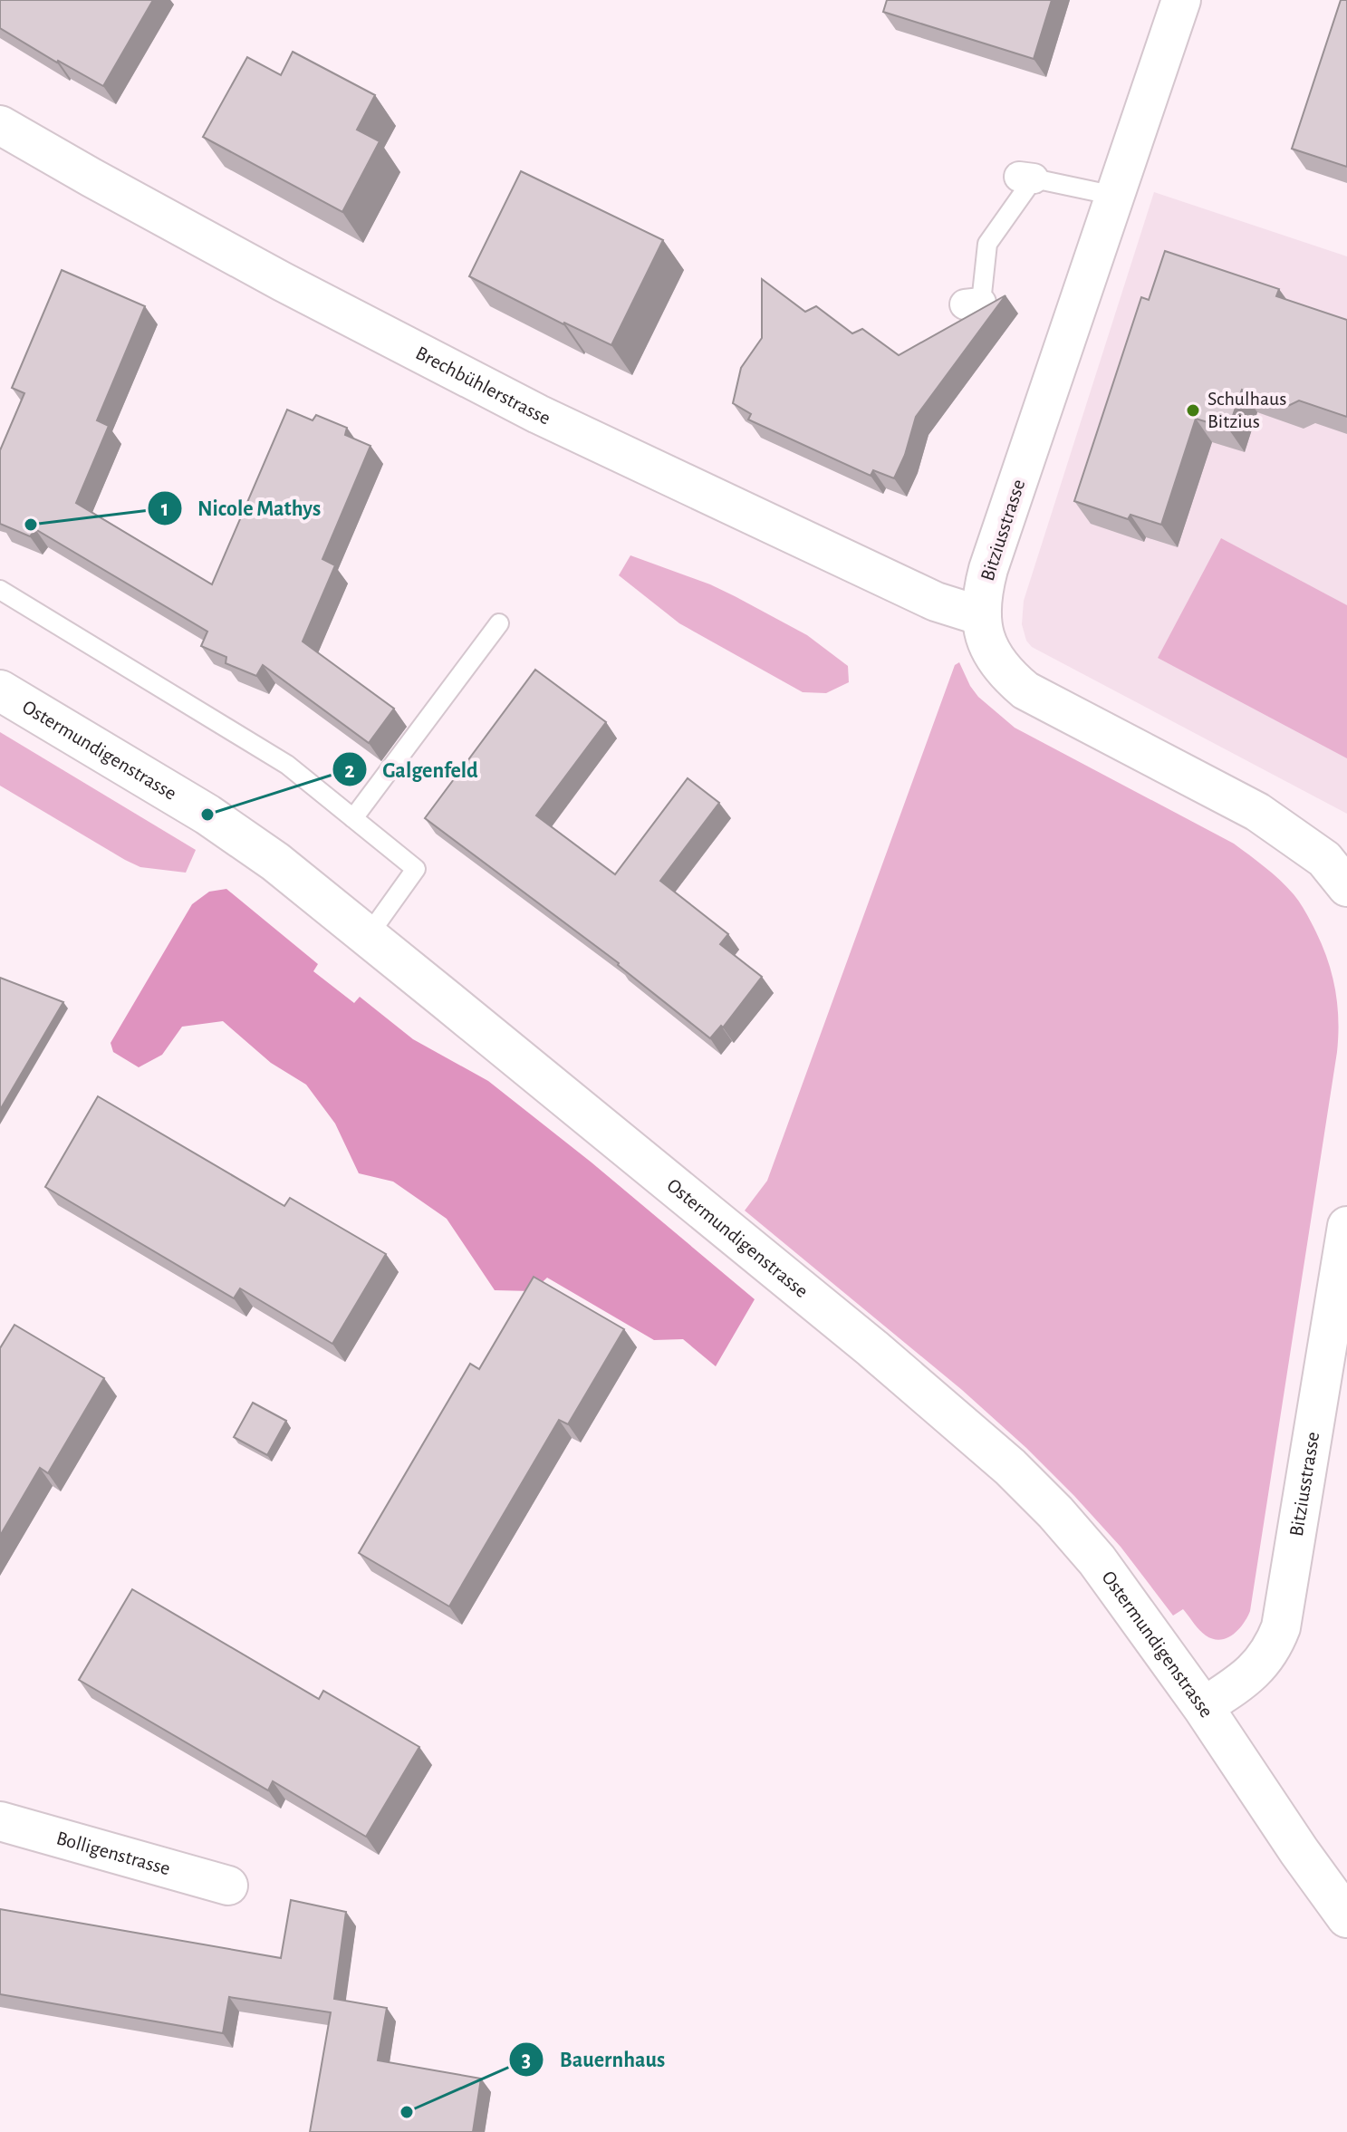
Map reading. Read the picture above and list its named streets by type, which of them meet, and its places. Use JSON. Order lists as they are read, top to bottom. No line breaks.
{"streets":{"main road":["Ostermundigenstrasse"],"street":["Brechbühlerstrasse","Bitziusstrasse","Bolligenstrasse"]},"crossings":[["Brechbühlerstrasse","Bitziusstrasse"],["Bitziusstrasse","Ostermundigenstrasse"]],"places":["Schulhaus Bitzius","Nicole Mathys","Galgenfeld","Bauernhaus"]}
